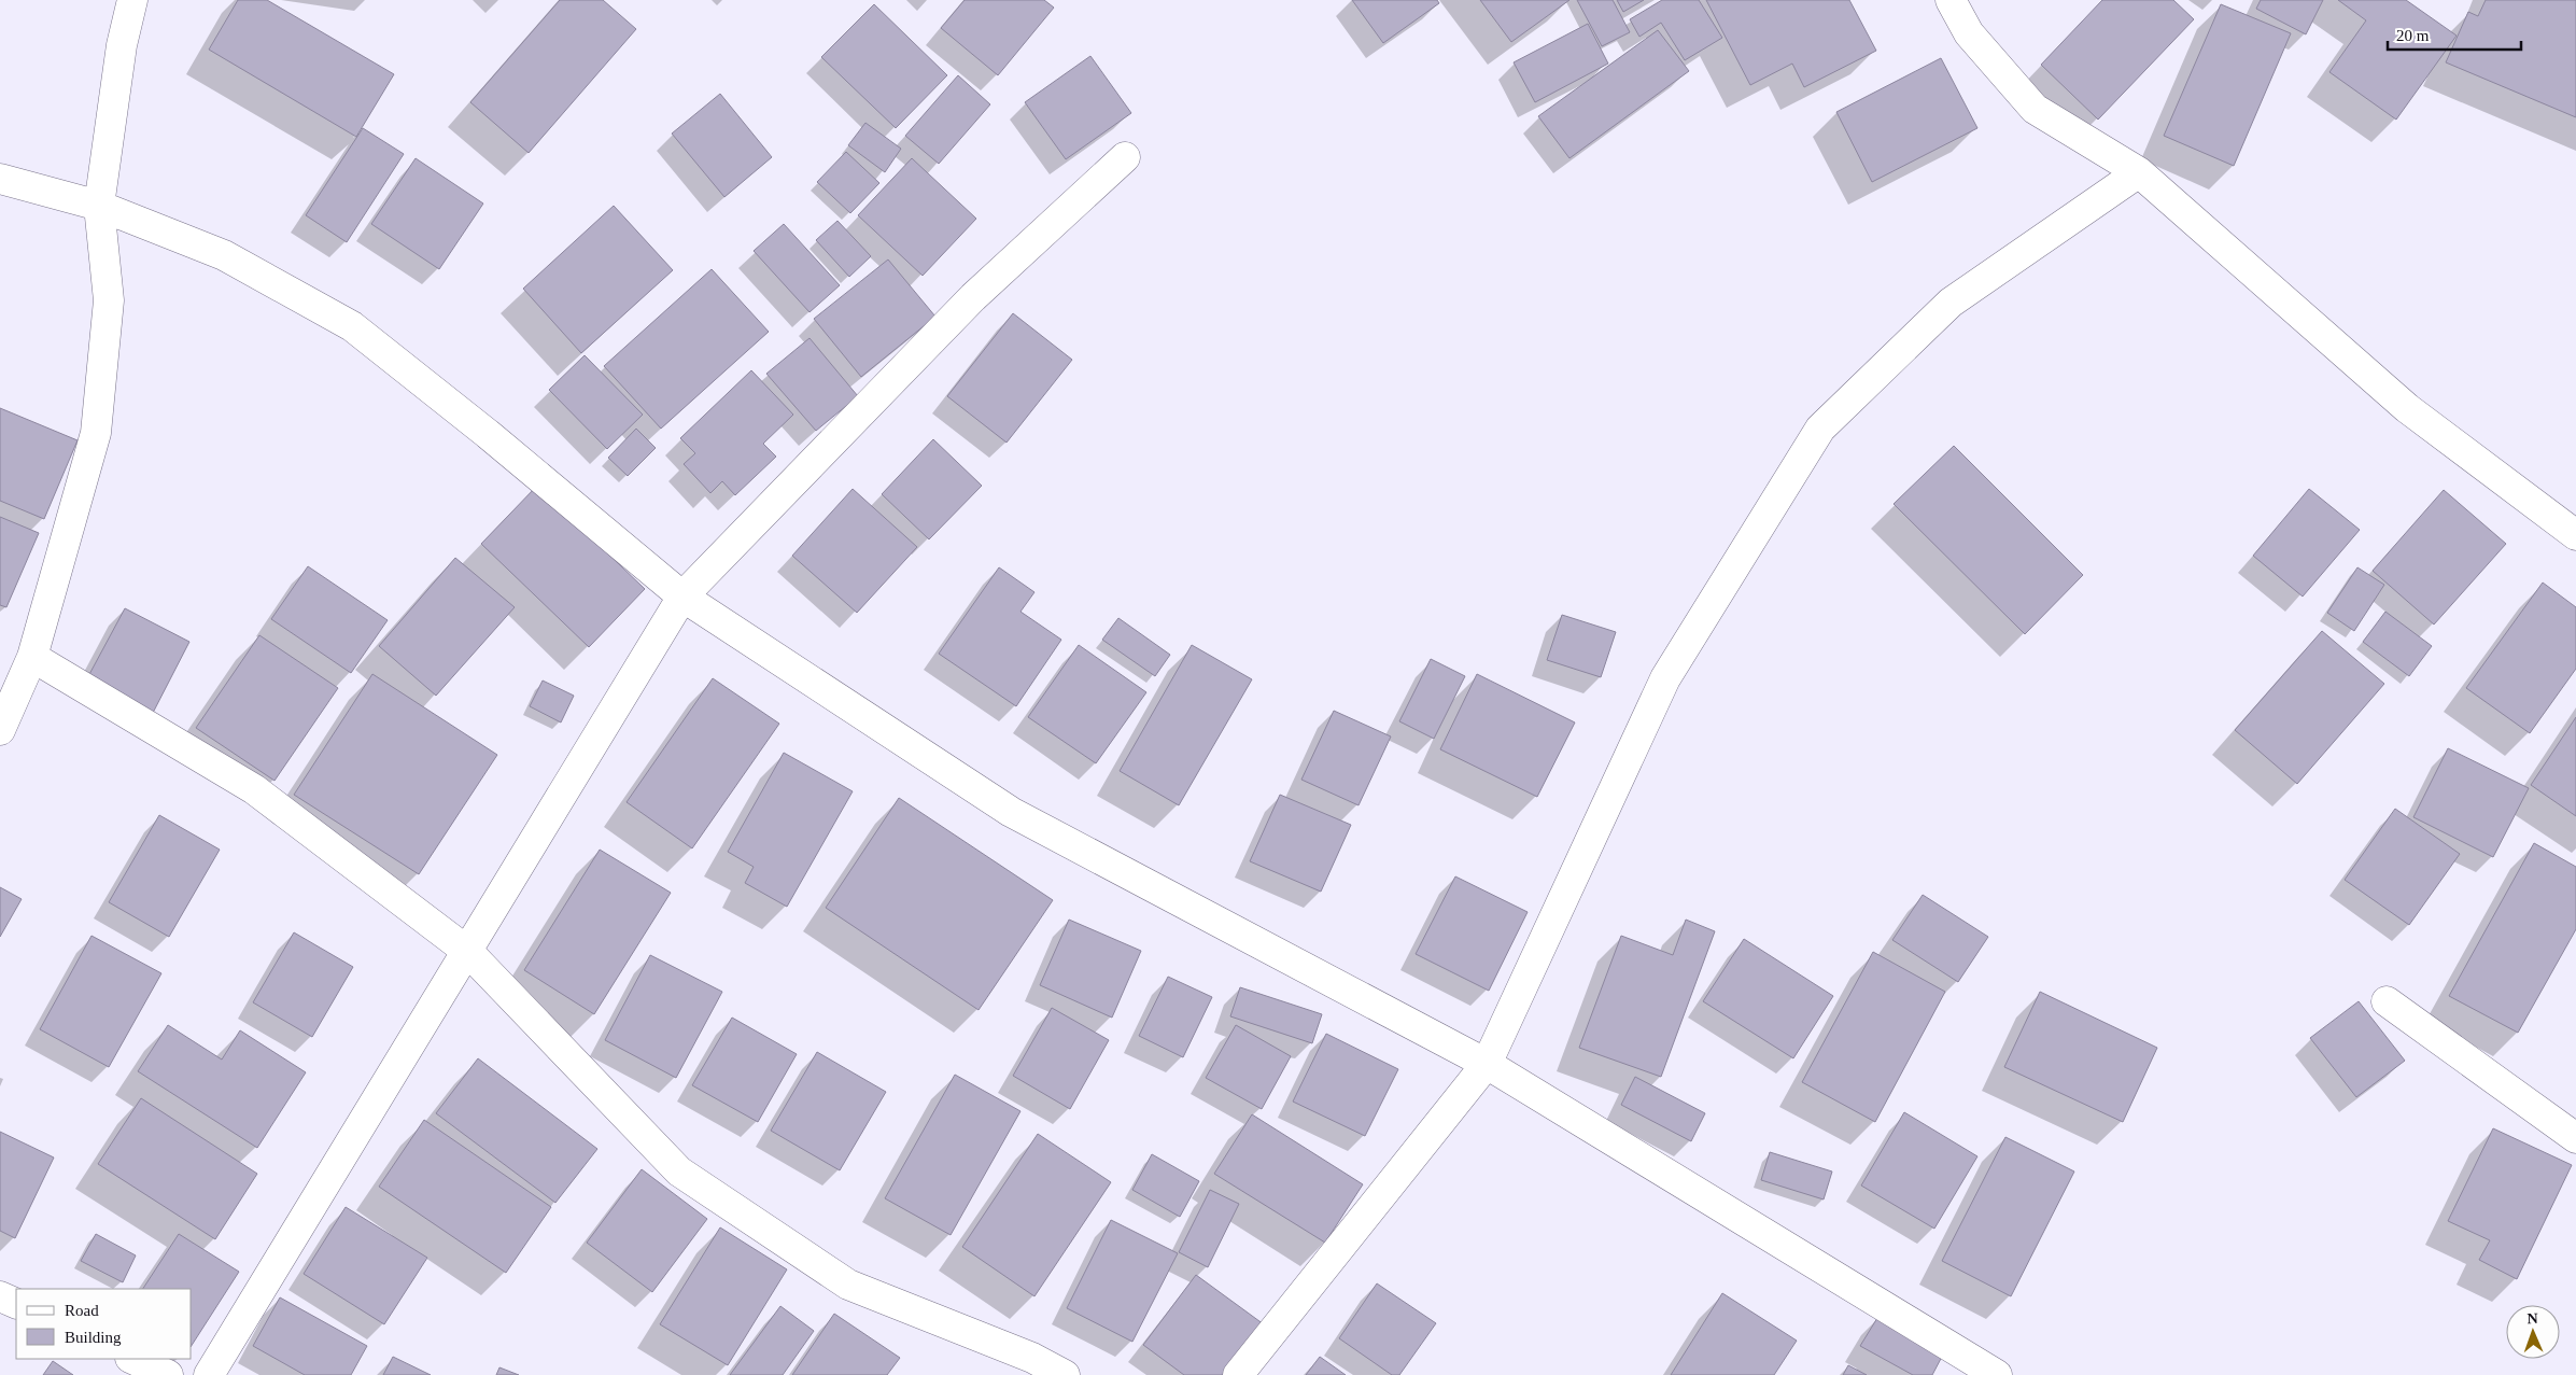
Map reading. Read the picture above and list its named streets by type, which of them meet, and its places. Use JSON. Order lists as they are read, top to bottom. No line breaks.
{"legend":["Road","Building"],"scale_bar":"20 m","north":"top"}
